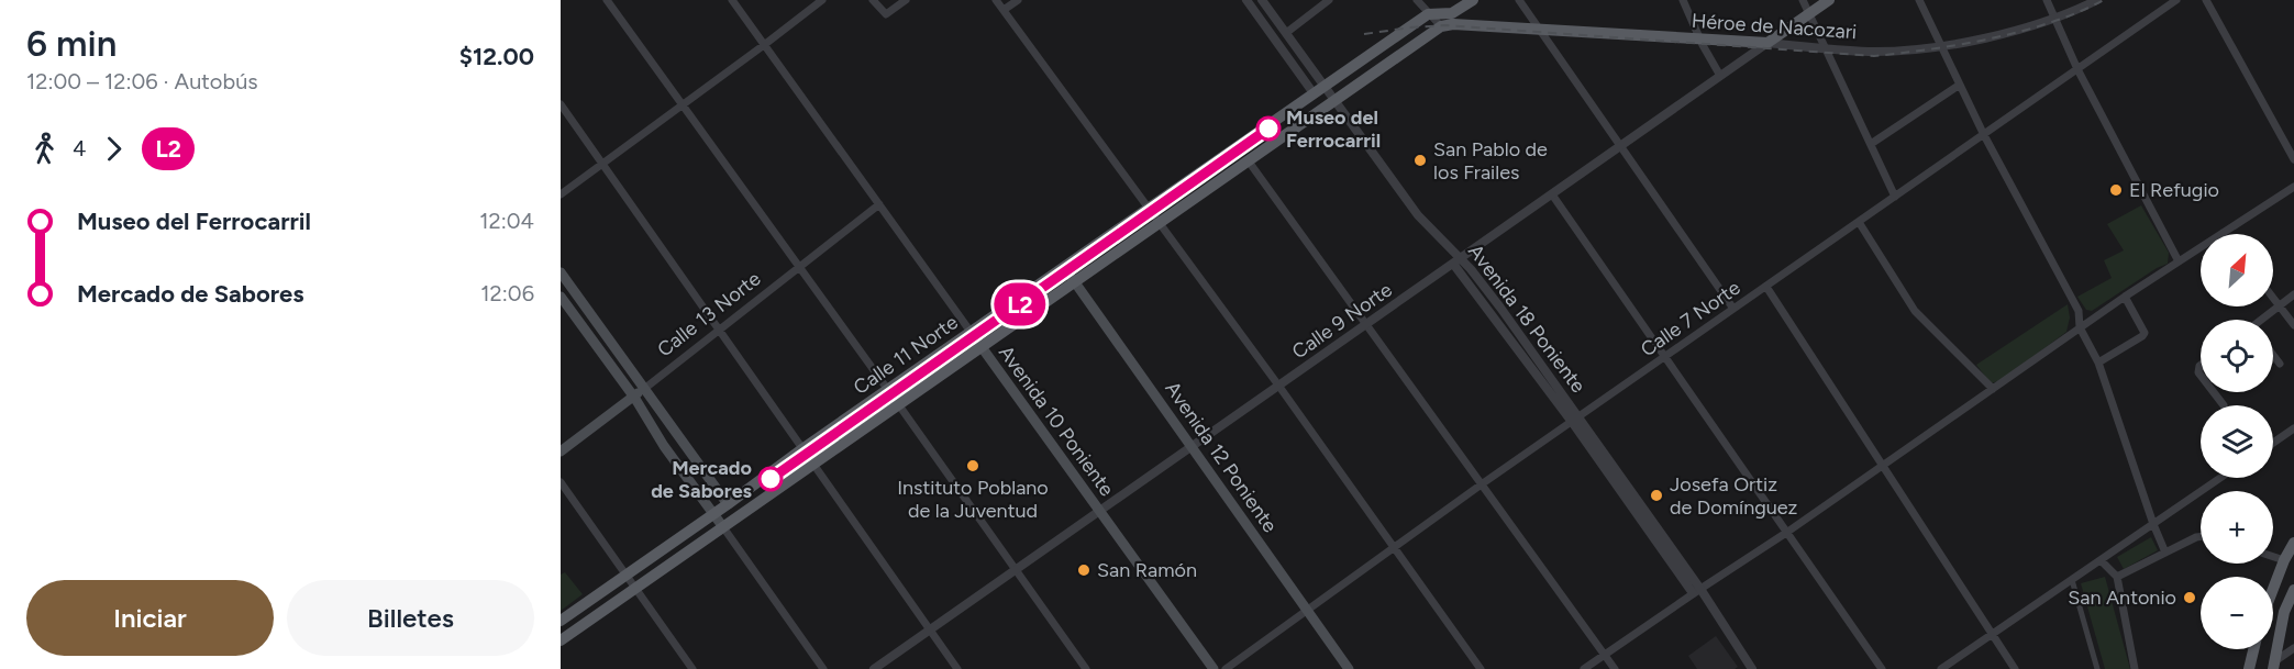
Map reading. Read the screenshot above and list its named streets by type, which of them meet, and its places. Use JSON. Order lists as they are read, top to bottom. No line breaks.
{"streets":{"main road":["Héroe de Nacozari","Calle 13 Norte","Calle 9 Norte","Calle 11 Norte","Avenida 10 Poniente","Avenida 12 Poniente"],"street":["Avenida 18 Poniente","Calle 7 Norte"]},"crossings":[["Héroe de Nacozari","Calle 9 Norte"],["Héroe de Nacozari","Calle 11 Norte"],["Calle 13 Norte","Avenida 10 Poniente"],["Avenida 18 Poniente","Calle 7 Norte"],["Avenida 18 Poniente","Calle 9 Norte"],["Avenida 18 Poniente","Calle 11 Norte"],["Calle 7 Norte","Avenida 12 Poniente"],["Calle 9 Norte","Avenida 10 Poniente"],["Calle 9 Norte","Avenida 12 Poniente"],["Calle 11 Norte","Avenida 10 Poniente"],["Calle 11 Norte","Avenida 12 Poniente"]],"places":["Museo del Ferrocarril","San Pablo de los Frailes","El Refugio","Instituto Poblano de la Juventud","Mercado de Sabores","Josefa Ortiz de Domínguez","San Ramón","San Antonio"],"lines":["bus line L2"],"north":"top right","page":{"heading":["6 min","12:00 – 12:06 · Autobús","$12.00"],"on_map":"L2","legs":["4","L2"],"list":[{"name":"Museo del Ferrocarril","value":"12:04"},{"name":"Mercado de Sabores","value":"12:06"}],"map_buttons":["+","−"],"buttons":["Iniciar","Billetes"]}}
